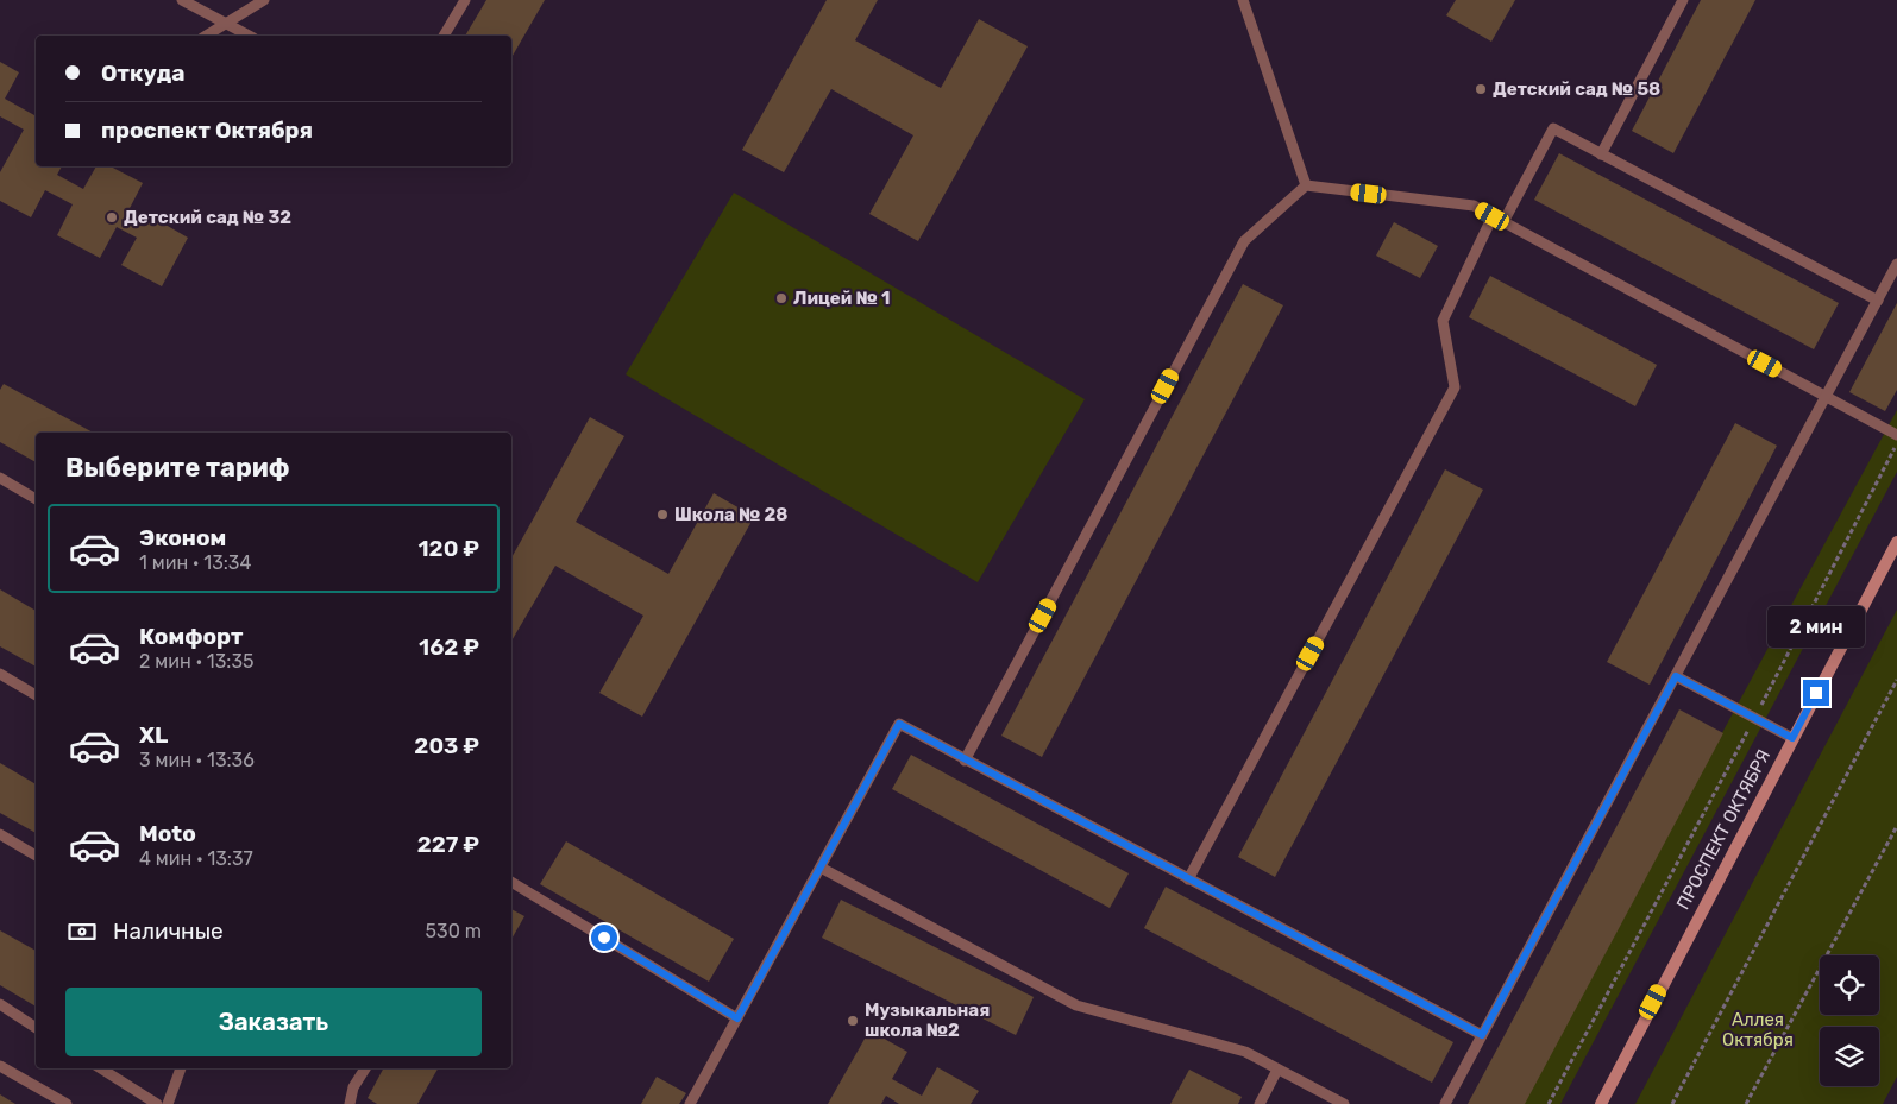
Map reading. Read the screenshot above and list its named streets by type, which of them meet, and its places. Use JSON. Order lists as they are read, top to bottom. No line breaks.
{"streets":{"main road":["ПРОСПЕКТ ОКТЯБРЯ"]},"parks":["Аллея Октября"],"places":["Детский сад № 58","Детский сад № 32","Лицей № 1","Школа № 28","Музыкальная школа №2"],"page":{"banner":["Откуда","проспект Октября"],"heading":"Выберите тариф","list":[{"name":"Эконом","note":"1 мин · 13:34","value":"120 ₽"},{"name":"Комфорт","note":"2 мин · 13:35","value":"162 ₽"},{"name":"XL","note":"3 мин · 13:36","value":"203 ₽"},{"name":"Moto","note":"4 мин · 13:37","value":"227 ₽"}],"bubble":"2 мин","pay":["Наличные","530 m"],"buttons":"Заказать"}}
